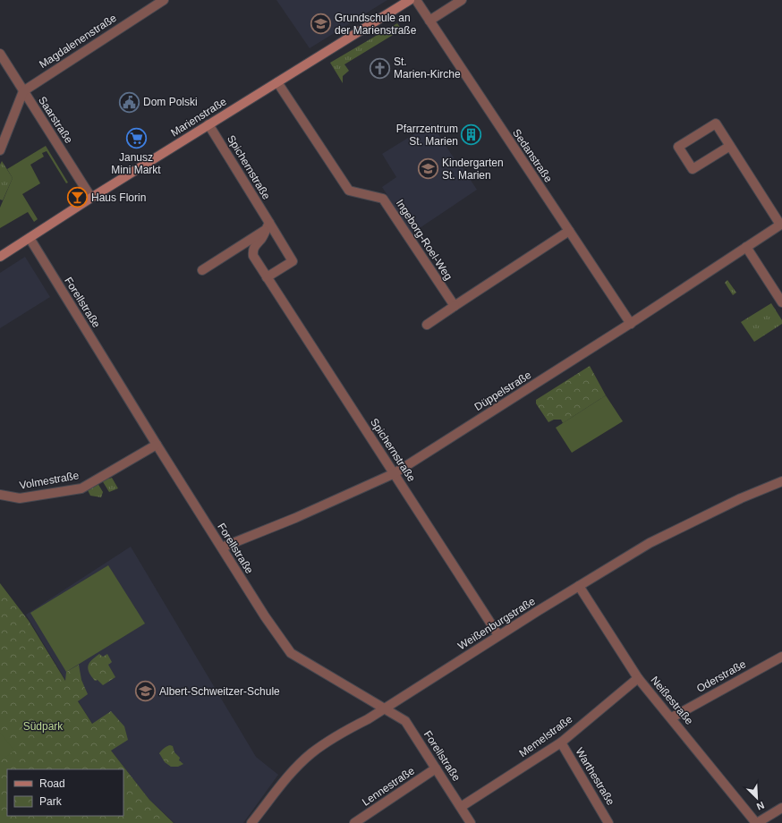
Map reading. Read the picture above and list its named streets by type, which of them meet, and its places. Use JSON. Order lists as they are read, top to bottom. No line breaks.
{"streets":{"street":["Magdalenenstraße","Marienstraße","Saarstraße","Sedanstraße","Spichernstraße","Ingeborg-Roel-Weg","Forellstraße","Düppelstraße","Volmestraße","Weißenburgstraße","Oderstraße","Neißestraße","Memelstraße","Warthestraße","Lennestraße"]},"crossings":[["Magdalenenstraße","Saarstraße"],["Marienstraße","Saarstraße"],["Marienstraße","Spichernstraße"],["Marienstraße","Ingeborg-Roel-Weg"],["Marienstraße","Forellstraße"],["Sedanstraße","Düppelstraße"],["Spichernstraße","Düppelstraße"],["Spichernstraße","Weißenburgstraße"],["Forellstraße","Düppelstraße"],["Forellstraße","Volmestraße"],["Forellstraße","Weißenburgstraße"],["Forellstraße","Memelstraße"],["Forellstraße","Lennestraße"],["Weißenburgstraße","Neißestraße"],["Oderstraße","Neißestraße"],["Neißestraße","Memelstraße"],["Memelstraße","Warthestraße"]],"parks":["Südpark"],"places":{"school or university":["Grundschule an der Marienstraße","Kindergarten St. Marien","Albert-Schweitzer-Schule"],"church":["St. Marien-Kirche"],"public building":["Dom Polski"],"building":["Pfarrzentrum St. Marien"],"supermarket":["Janusz Mini Markt"],"bar":["Haus Florin"]},"legend":["Road","Park"],"north":"bottom right"}
